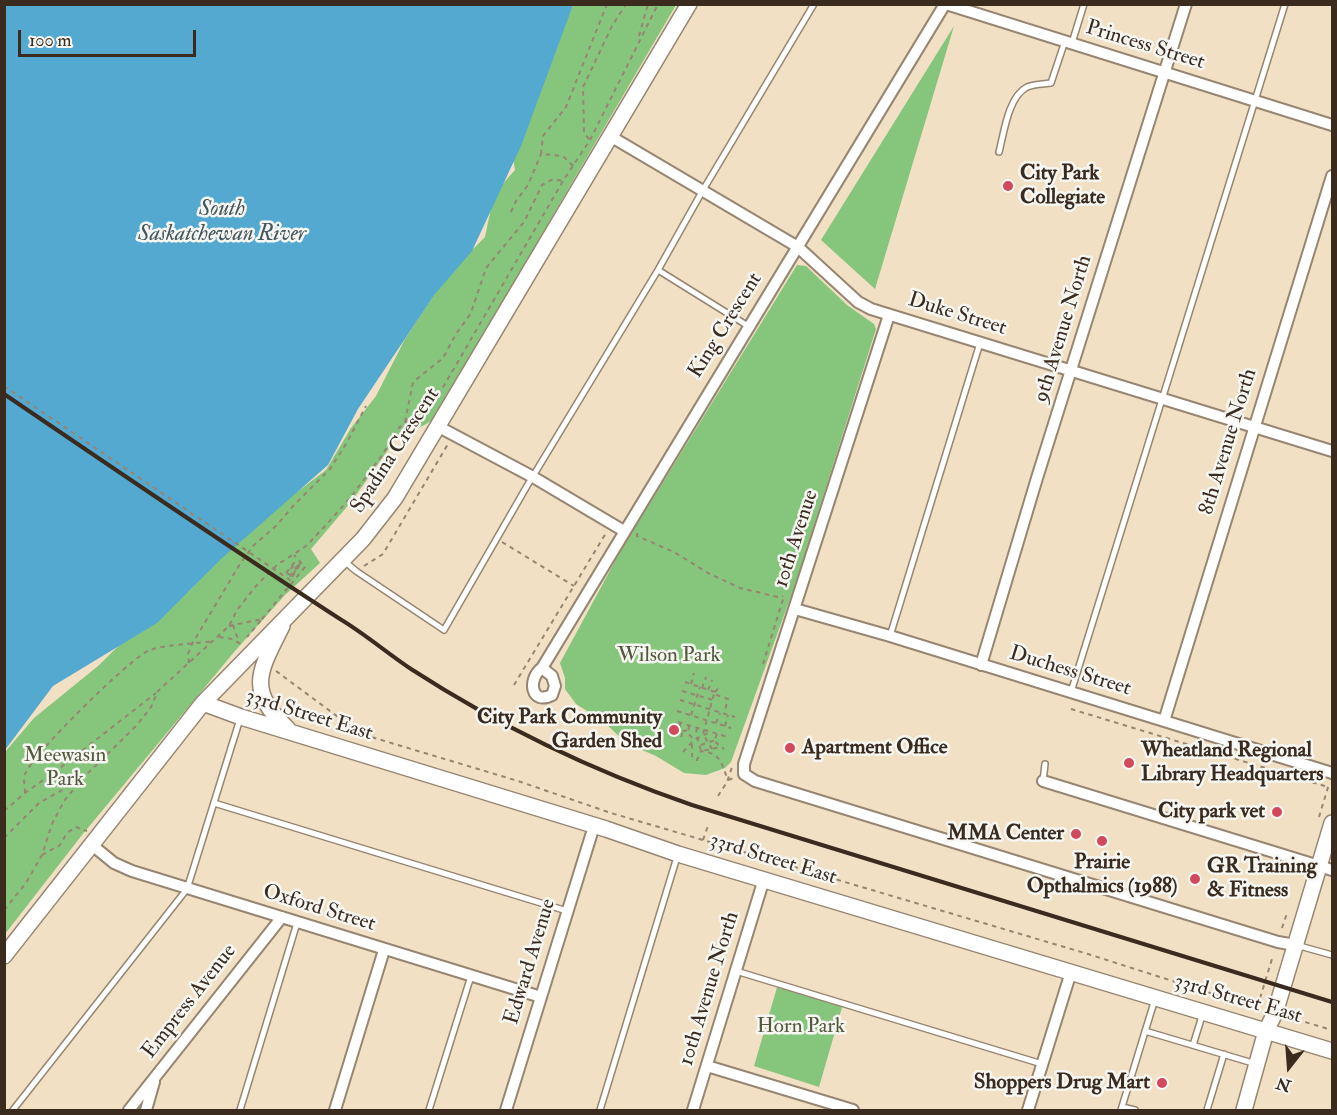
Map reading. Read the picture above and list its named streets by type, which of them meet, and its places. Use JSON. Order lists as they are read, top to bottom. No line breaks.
{"streets":{"street":["Princess Street","Duke Street","King Crescent","9th Avenue North","8th Avenue North","Spadina Crescent","10th Avenue","Duchess Street","33rd Street East","Oxford Street","Edward Avenue","10th Avenue North","Empress Avenue"]},"crossings":[["Princess Street","King Crescent"],["Princess Street","9th Avenue North"],["Duke Street","King Crescent"],["Duke Street","9th Avenue North"],["Duke Street","8th Avenue North"],["Duke Street","Spadina Crescent"],["Duke Street","10th Avenue"],["9th Avenue North","Duchess Street"],["8th Avenue North","Duchess Street"],["Spadina Crescent","33rd Street East"],["Spadina Crescent","Oxford Street"],["10th Avenue","Duchess Street"],["33rd Street East","Edward Avenue"],["33rd Street East","10th Avenue North"],["Oxford Street","Edward Avenue"],["Oxford Street","Empress Avenue"]],"water":["South Saskatchewan River"],"parks":["Wilson Park","Meewasin Park","Horn Park"],"places":["City Park Collegiate","City Park Community Garden Shed","Apartment Office","Wheatland Regional Library Headquarters","City park vet","MMA Center","Prairie Opthalmics (1988)","GR Training & Fitness","Shoppers Drug Mart"],"scale_bar":"100 m","north":"bottom"}
